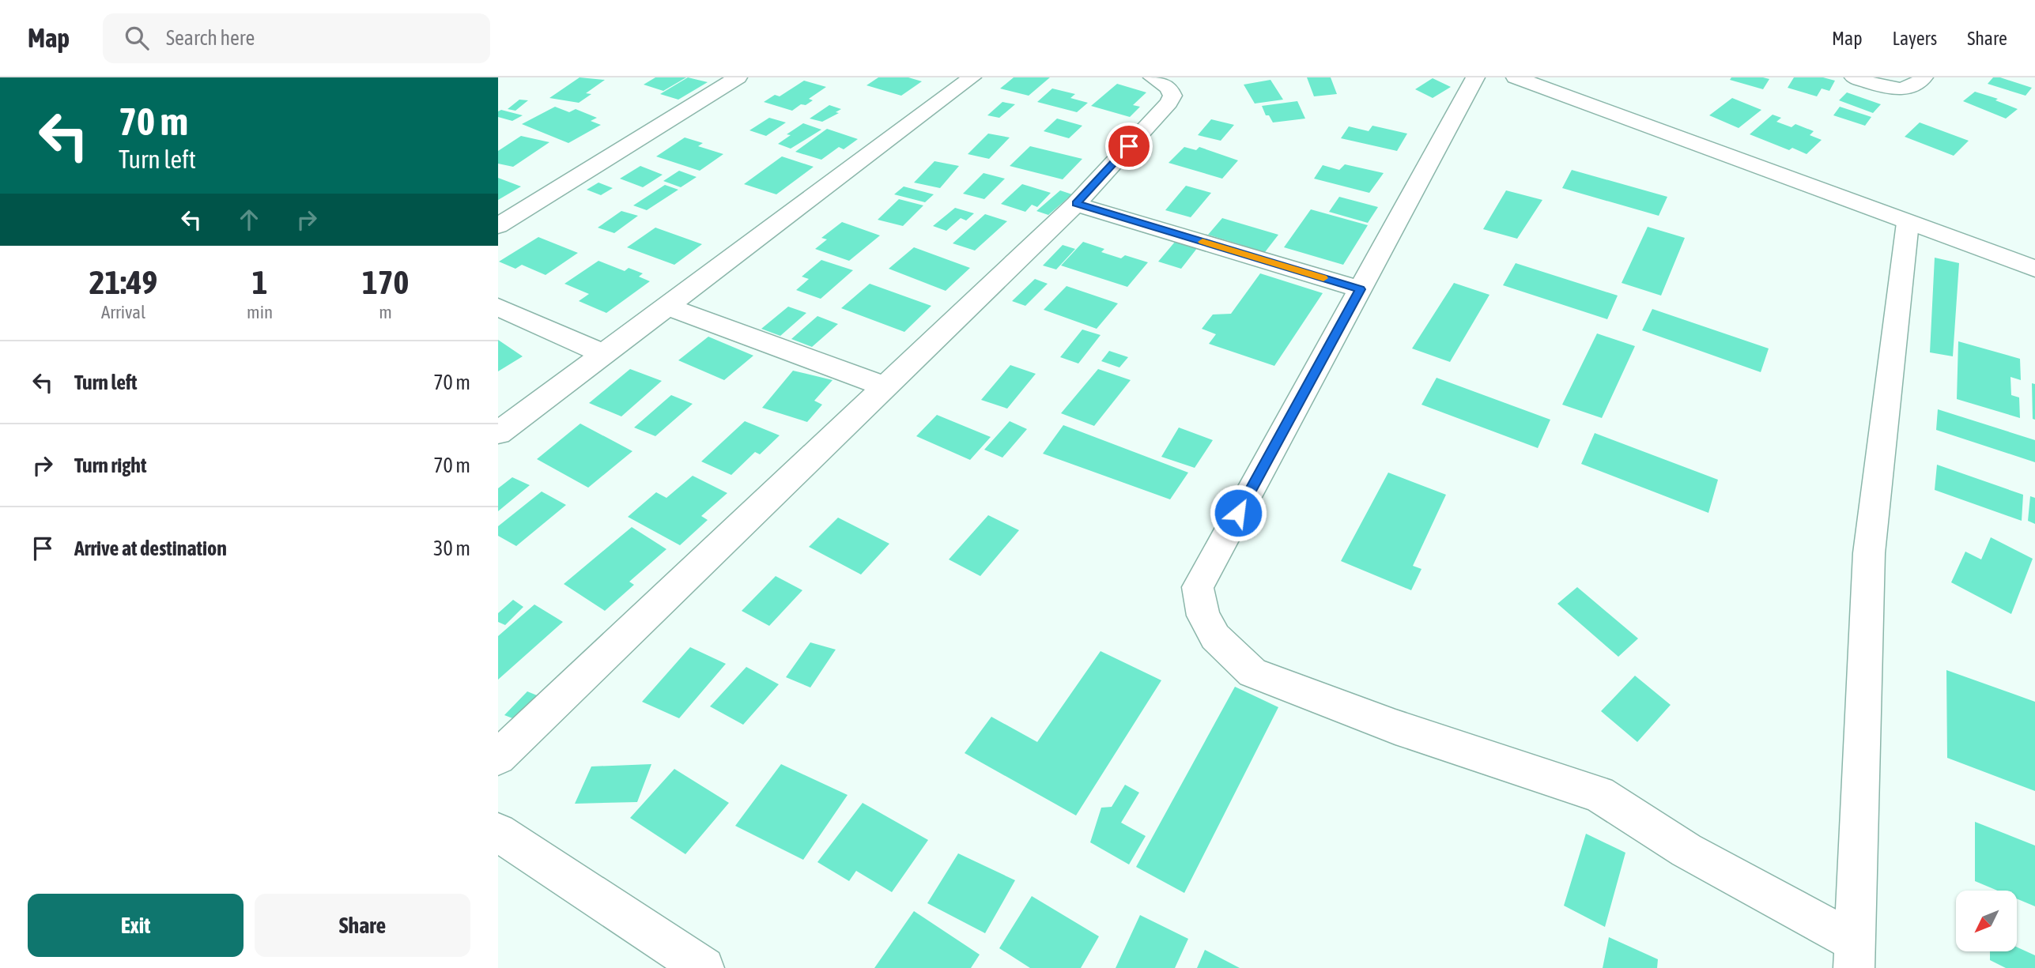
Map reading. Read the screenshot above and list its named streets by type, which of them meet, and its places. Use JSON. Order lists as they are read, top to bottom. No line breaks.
{"north":"bottom left","page":{"header":"Map","search":"Search here","nav":["Map","Layers","Share"],"turn":["70 m","Turn left"],"eta":["21:49","Arrival","1","min","170","m"],"list":[{"name":"Turn left","value":"70 m"},{"name":"Turn right","value":"70 m"},{"name":"Arrive at destination","value":"30 m"}],"buttons":["Exit","Share"]}}
